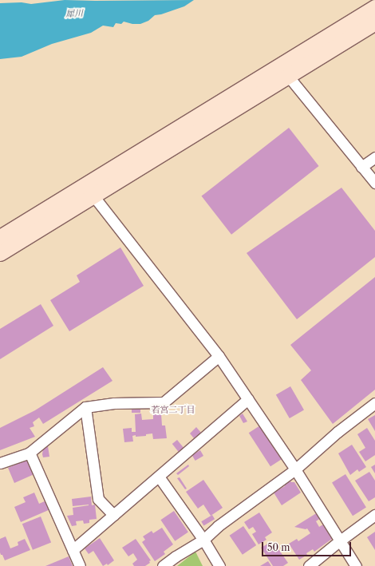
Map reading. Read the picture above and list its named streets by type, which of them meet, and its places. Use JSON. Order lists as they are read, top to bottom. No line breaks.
{"districts":["若宮二丁目"],"water":["犀川"],"scale_bar":"50 m"}
